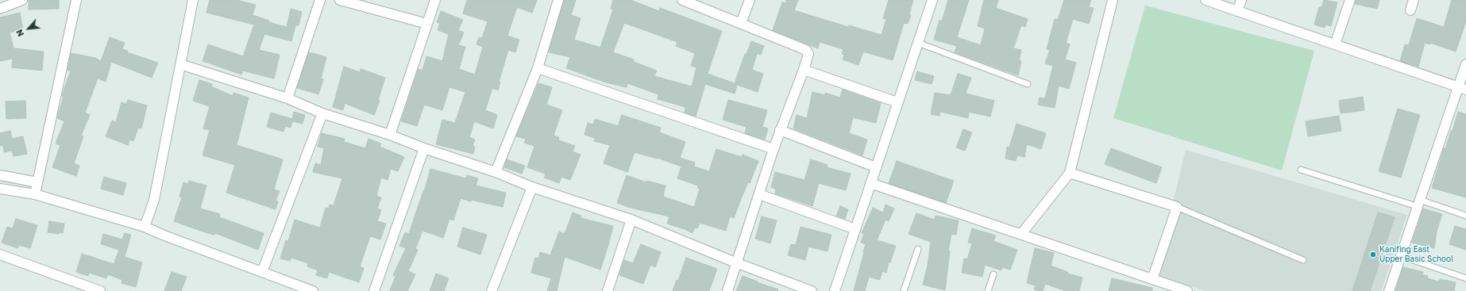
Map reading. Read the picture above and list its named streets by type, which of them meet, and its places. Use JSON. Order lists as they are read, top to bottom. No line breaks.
{"places":["Kanifing East Upper Basic School"],"north":"bottom left"}
